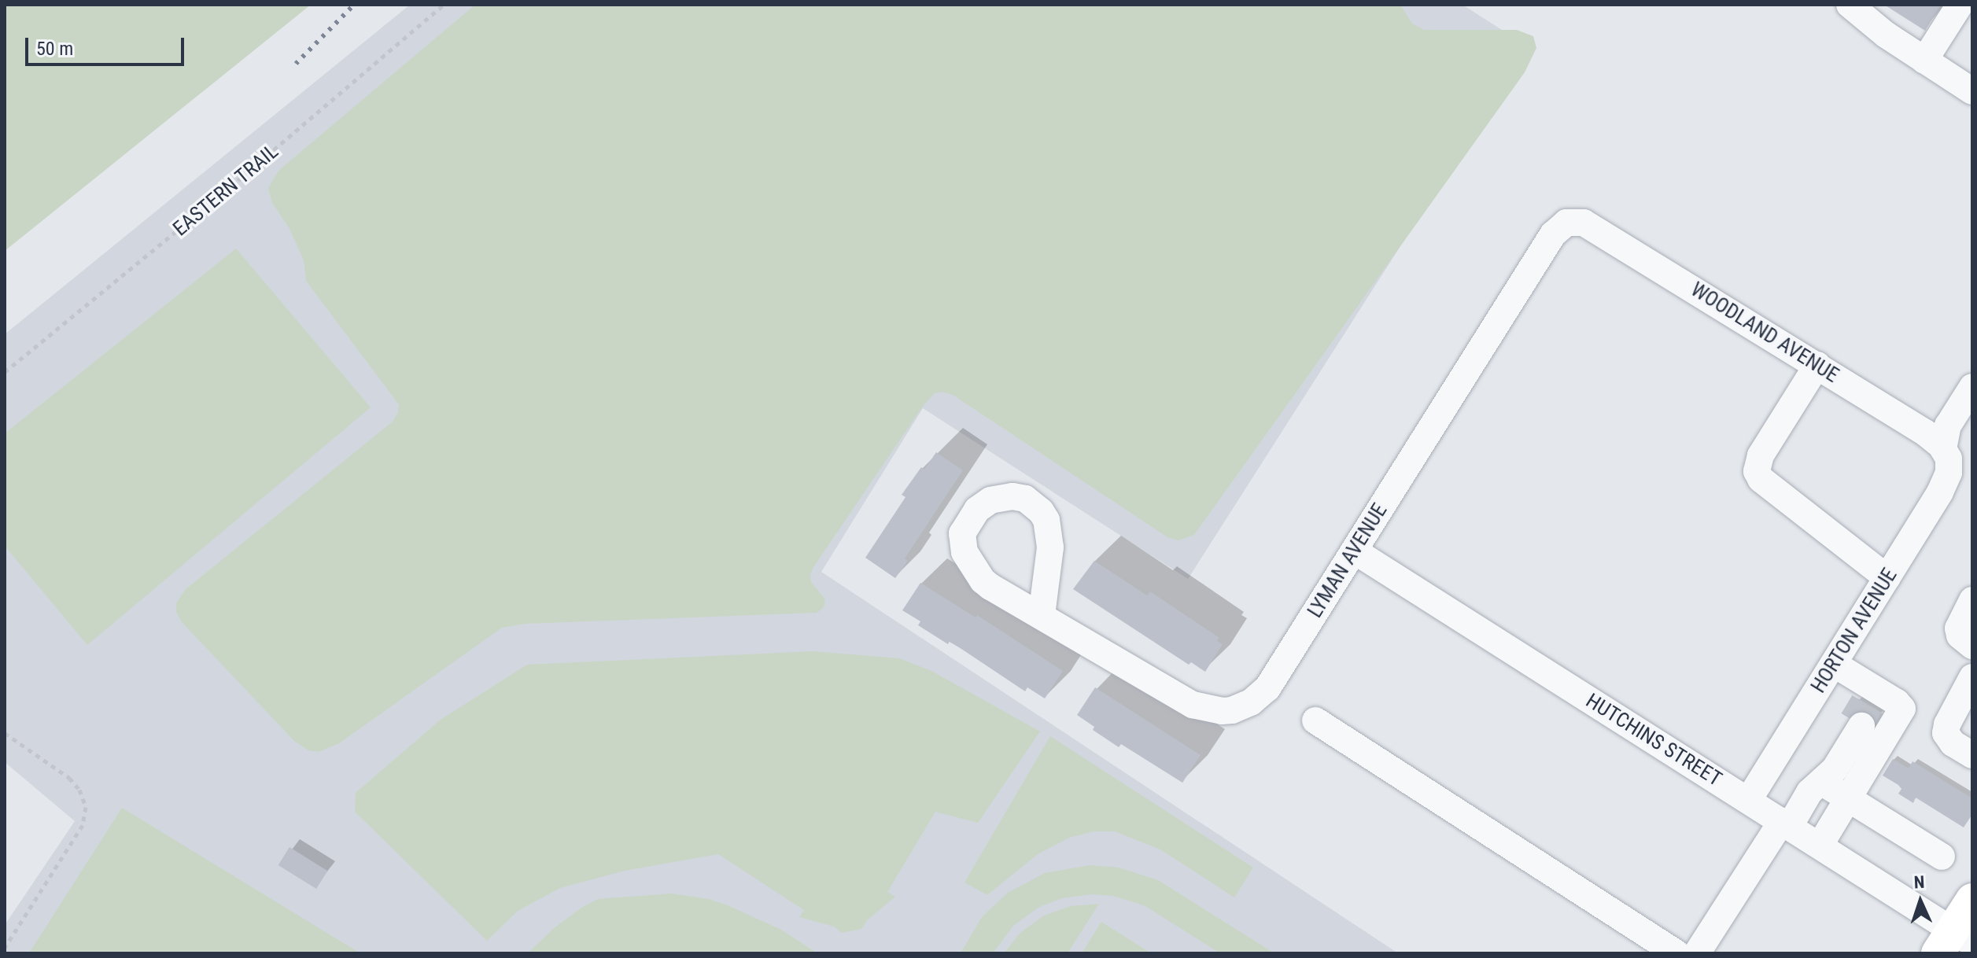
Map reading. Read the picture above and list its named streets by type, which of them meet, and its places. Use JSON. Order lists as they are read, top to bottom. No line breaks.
{"streets":{"street":["WOODLAND AVENUE","LYMAN AVENUE","HORTON AVENUE","HUTCHINS STREET"],"path":["EASTERN TRAIL"]},"crossings":[["WOODLAND AVENUE","LYMAN AVENUE"],["WOODLAND AVENUE","HORTON AVENUE"],["LYMAN AVENUE","HUTCHINS STREET"],["HORTON AVENUE","HUTCHINS STREET"]],"scale_bar":"50 m","north":"top"}
